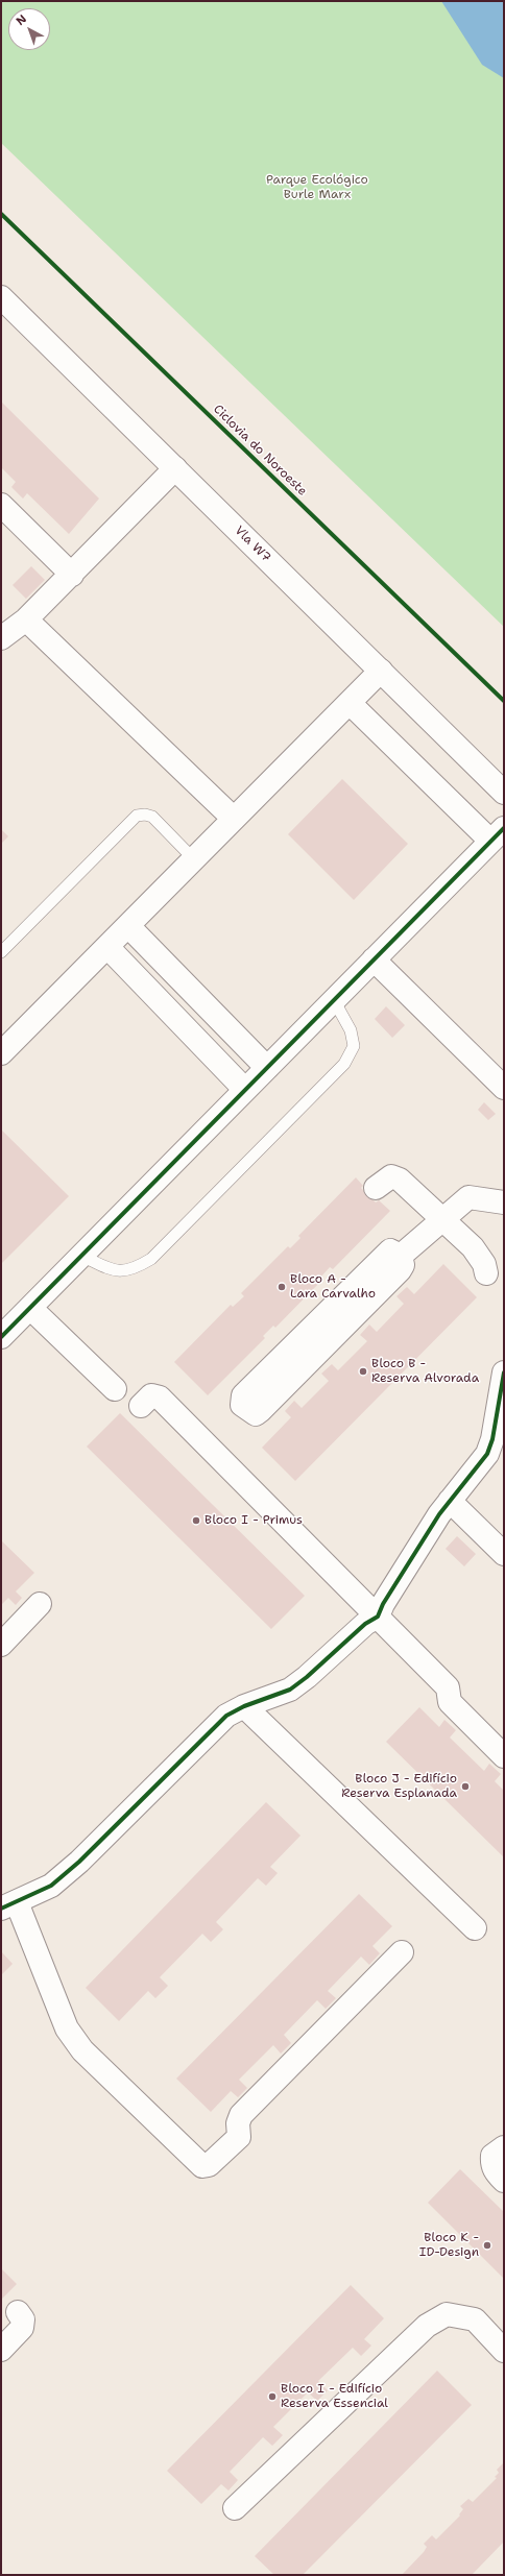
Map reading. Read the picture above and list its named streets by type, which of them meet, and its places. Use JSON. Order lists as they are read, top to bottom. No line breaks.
{"streets":{"street":["Vla W7"],"cycle path":["Ciclovia do Noroeste"]},"parks":["Parque Ecológico Burle Marx"],"places":["Bloco A - Lara Carvalho","Bloco B - Reserva Alvorada","Bloco I - Primus","Bloco J - Edifício Reserva Esplanada","Bloco K - ID-Design","Bloco I - Edifício Reserva Essencial"],"north":"top left"}
